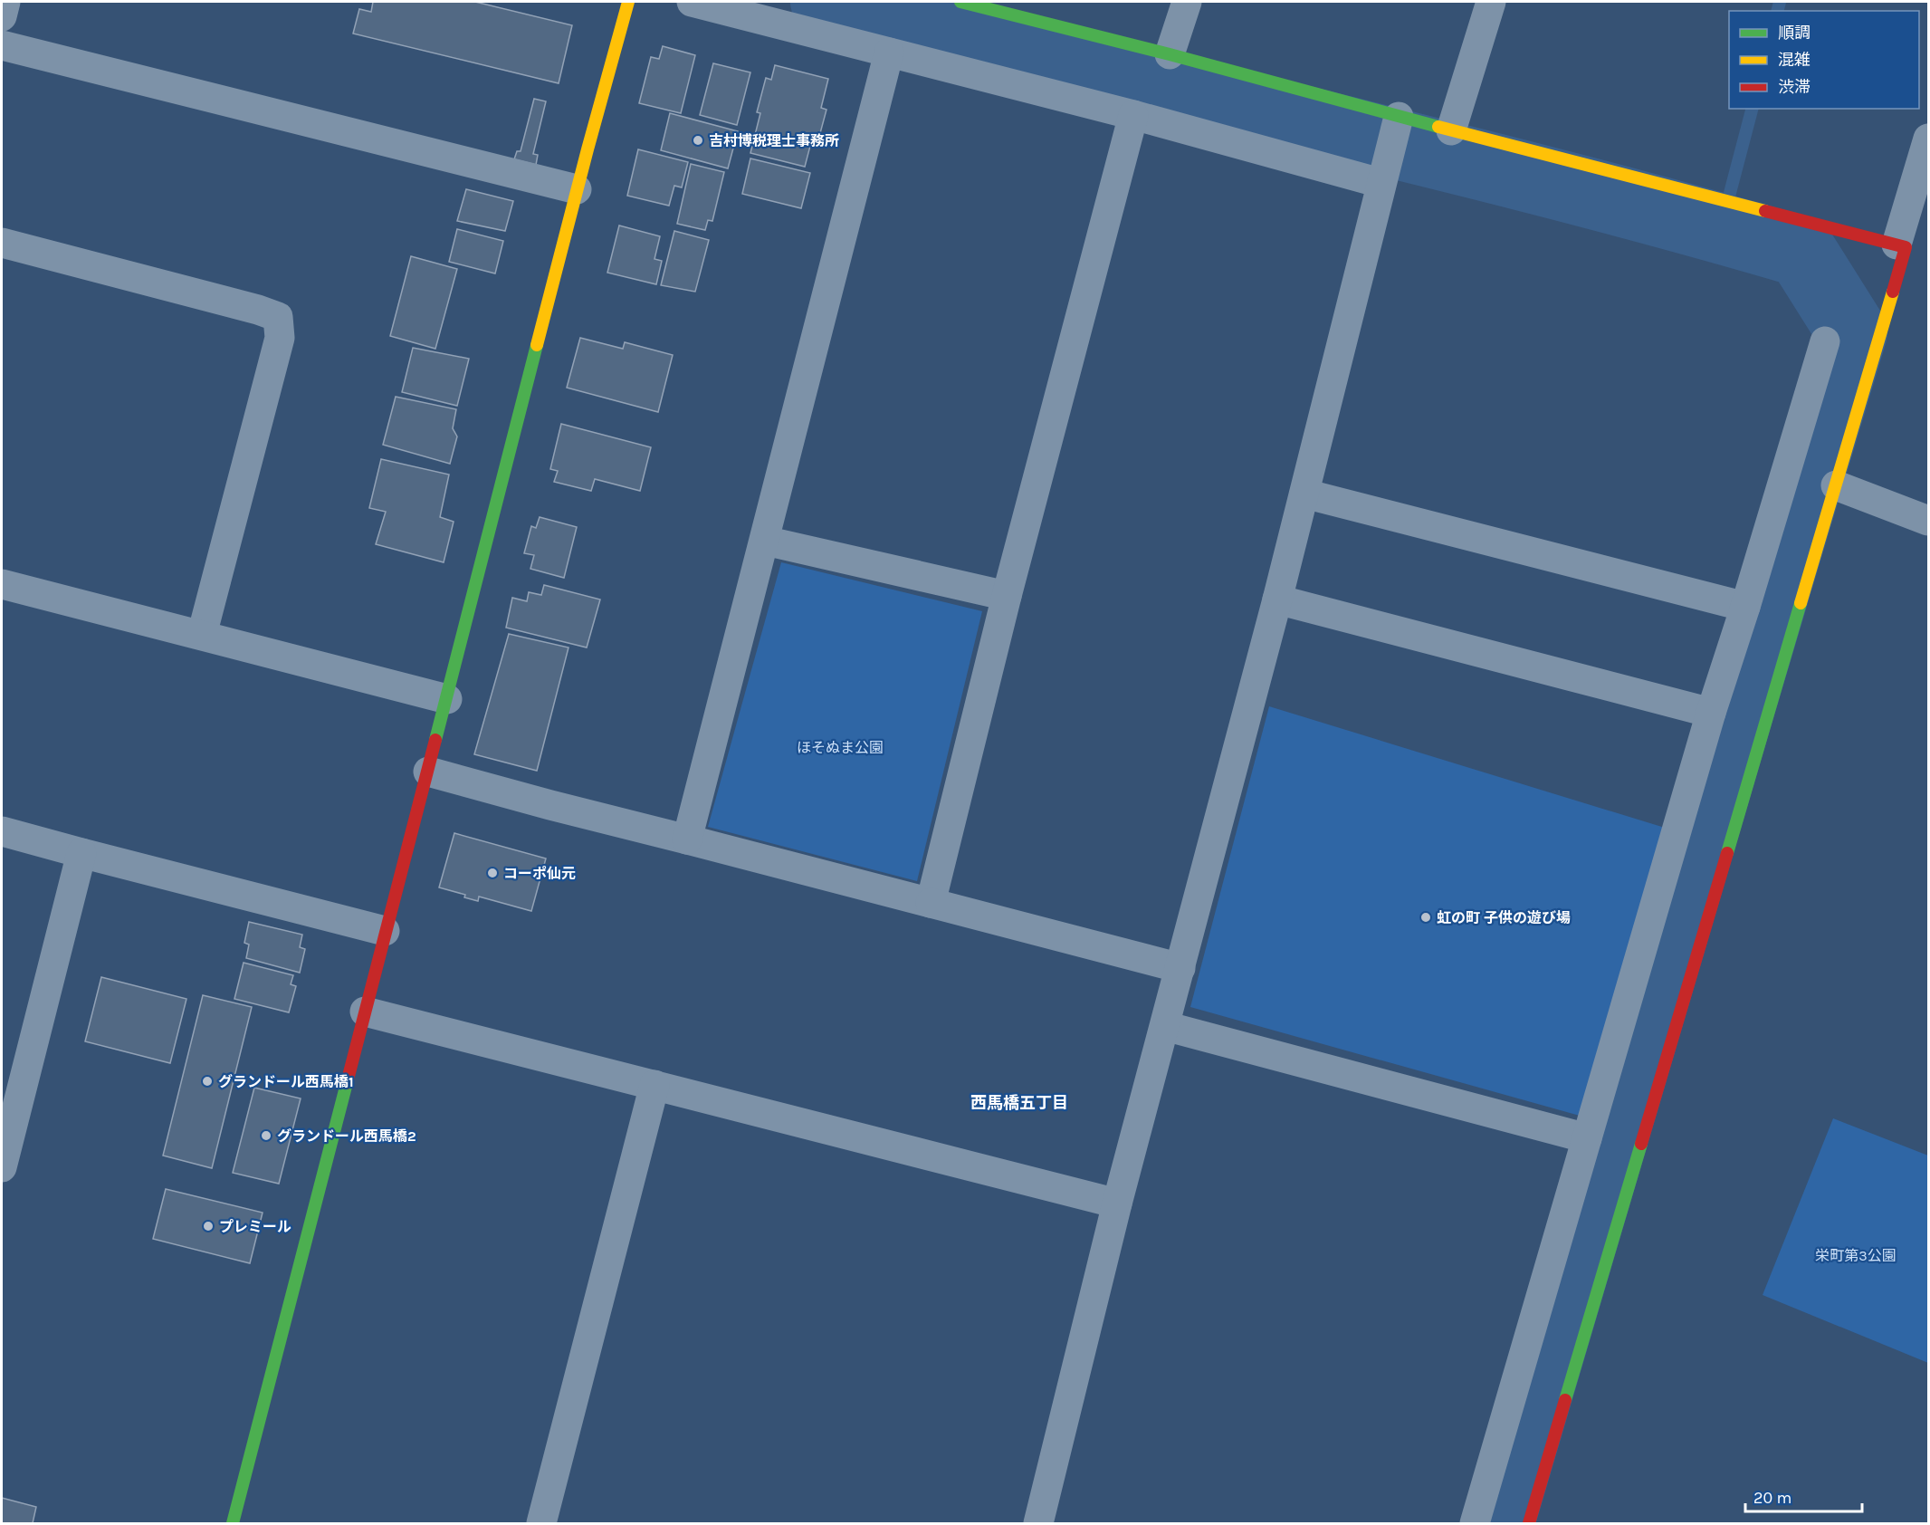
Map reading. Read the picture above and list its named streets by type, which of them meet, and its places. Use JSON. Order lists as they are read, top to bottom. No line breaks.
{"districts":["西馬橋五丁目"],"parks":["ほそぬま公園","栄町第3公園"],"places":["吉村博税理士事務所","コーポ仙元","虹の町 子供の遊び場","グランドール西馬橋1","グランドール西馬橋2","プレミール"],"legend":["順調","混雑","渋滞"],"scale_bar":"20 m"}
